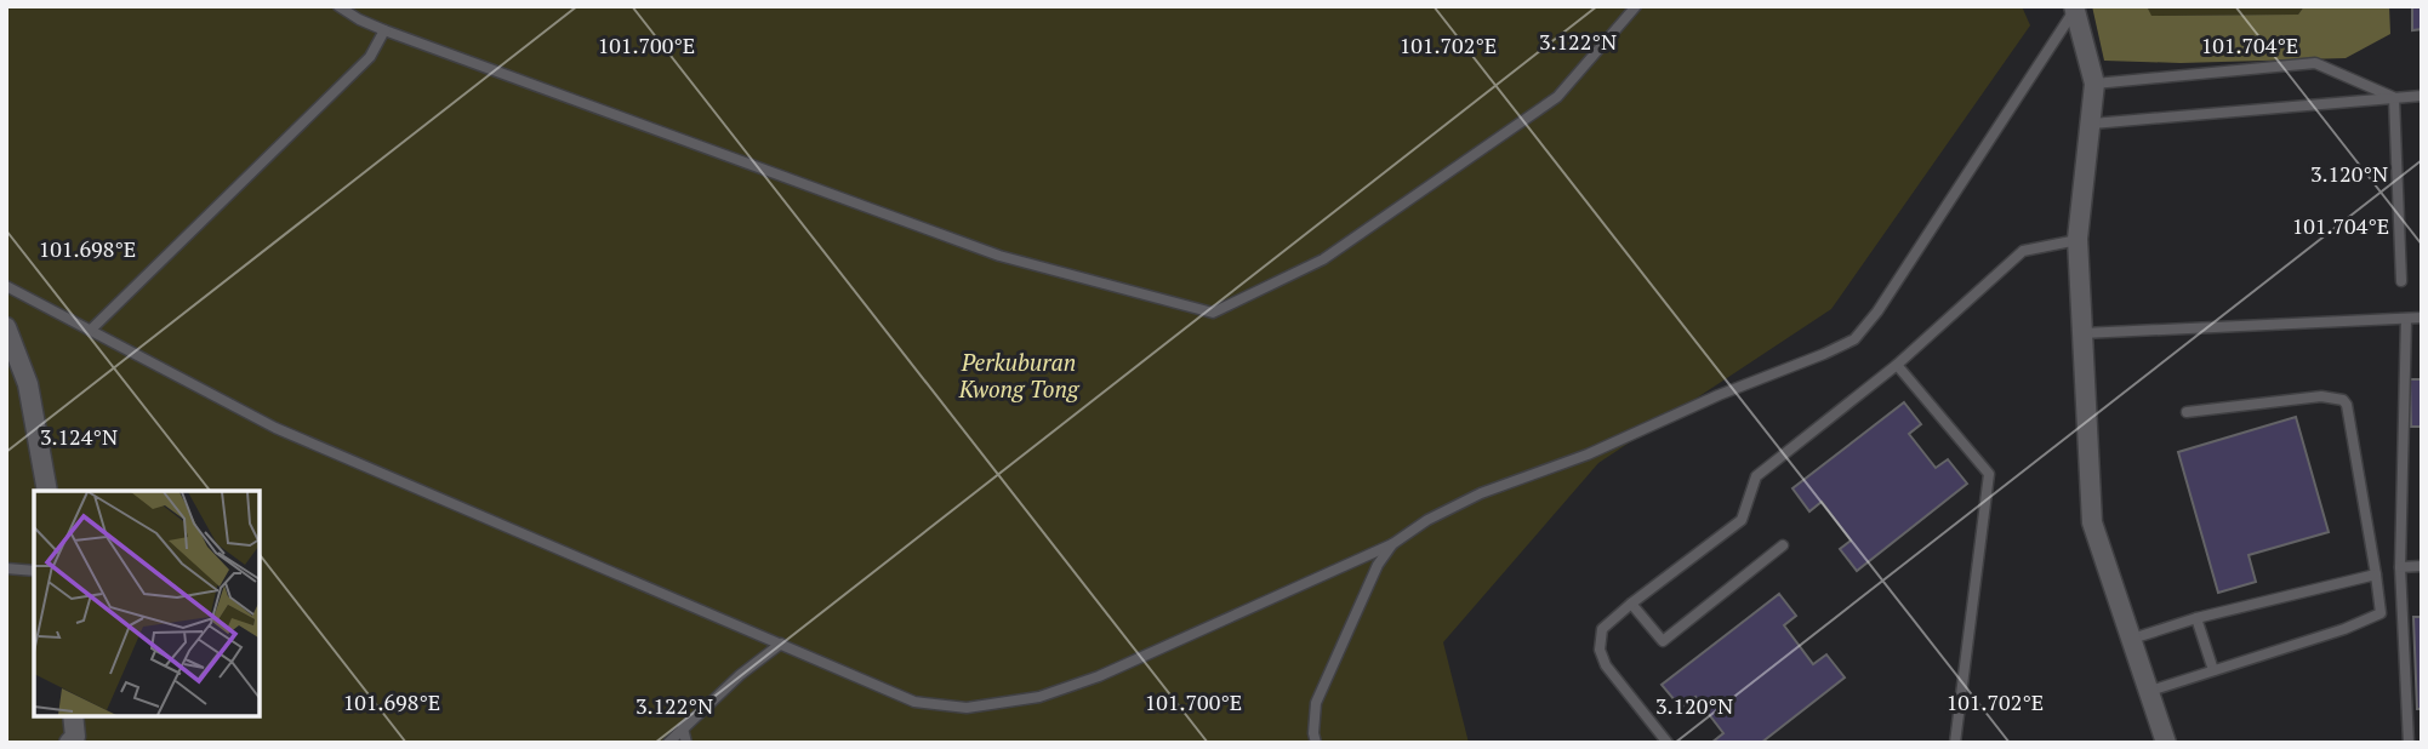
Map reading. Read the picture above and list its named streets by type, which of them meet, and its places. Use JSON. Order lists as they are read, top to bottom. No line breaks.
{"parks":["Perkuburan Kwong Tong"],"coordinates":["3.122°N","101.700°E","101.702°E","101.704°E","3.120°N","101.698°E","3.124°N"]}
